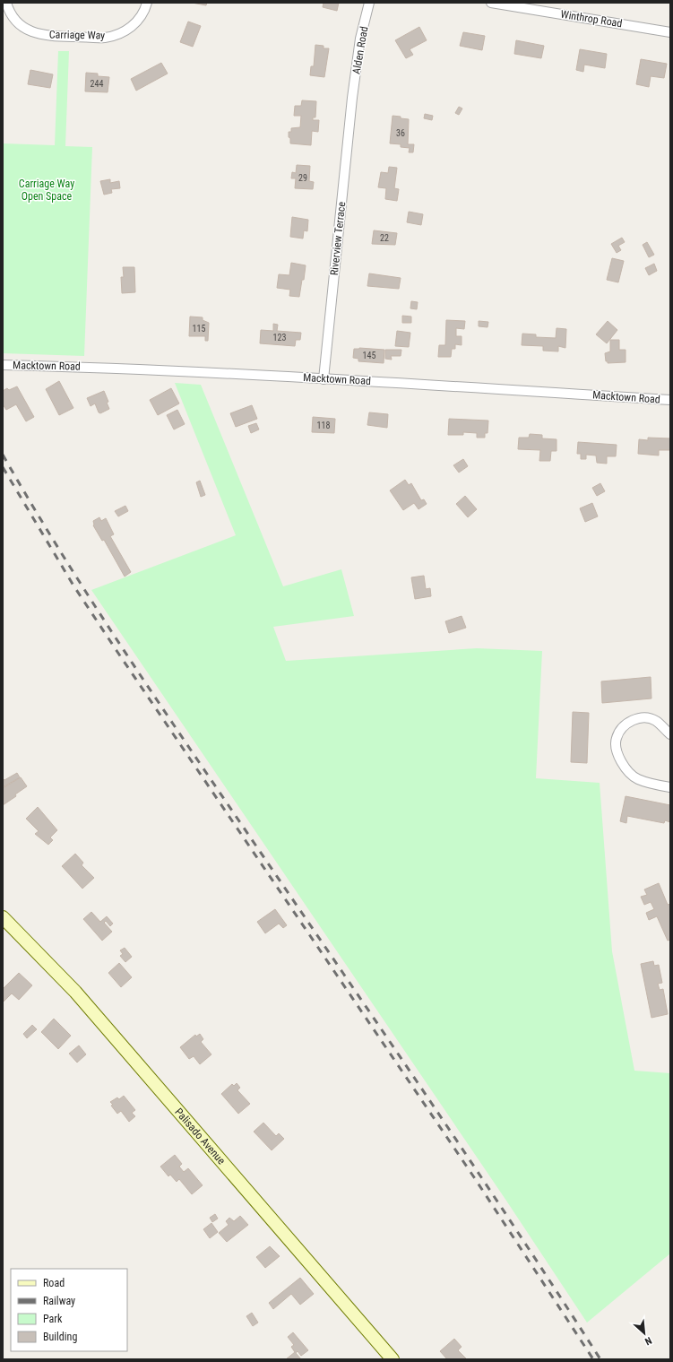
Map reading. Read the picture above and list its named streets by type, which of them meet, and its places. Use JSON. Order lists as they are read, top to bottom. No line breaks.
{"streets":{"main road":["Palisado Avenue"],"street":["Winthrop Road","Carriage Way","Alden Road","Riverview Terrace","Macktown Road"]},"crossings":[["Alden Road","Riverview Terrace"],["Riverview Terrace","Macktown Road"]],"parks":["Carriage Way Open Space"],"house_numbers":["244","36","29","22","115","123","145","118"],"legend":["Road","Railway","Park","Building"],"north":"bottom right"}
